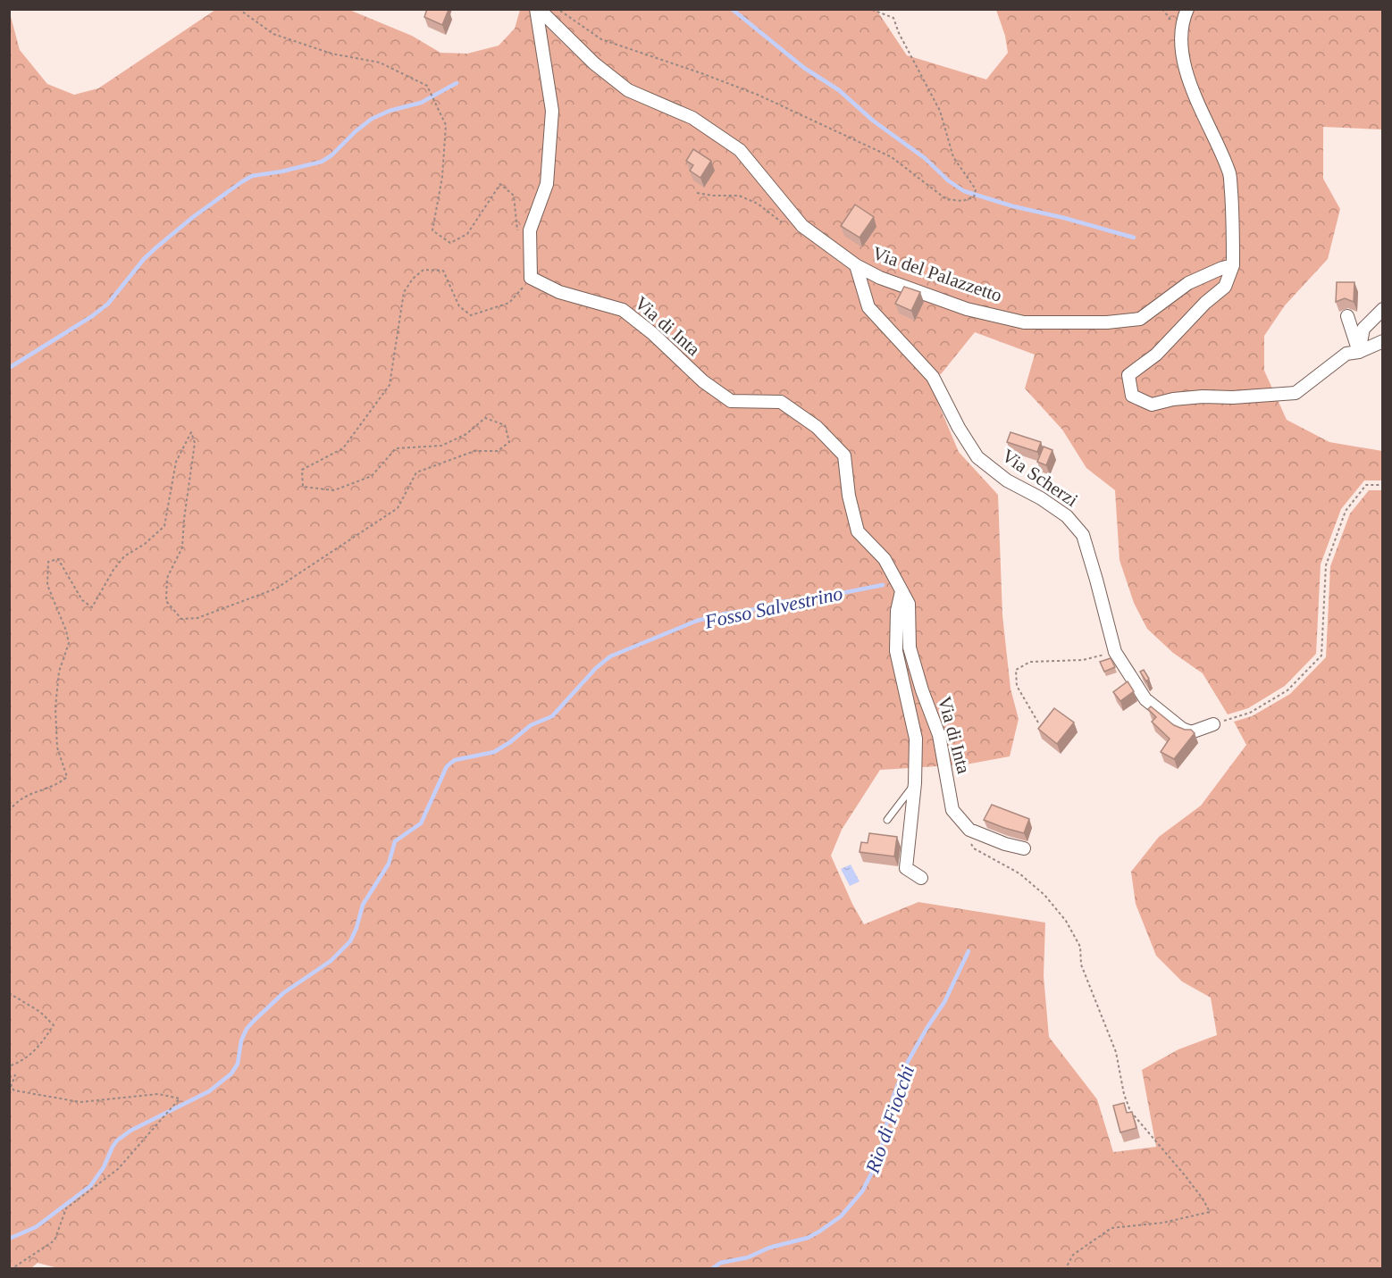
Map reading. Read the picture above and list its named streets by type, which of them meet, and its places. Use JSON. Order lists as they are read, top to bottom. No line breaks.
{"streets":{"street":["Via del Palazzetto","Via di Inta","Via Scherzi"]},"crossings":[["Via del Palazzetto","Via Scherzi"]],"water":["Fosso Salvestrino","Rio di Fiocchi"]}
